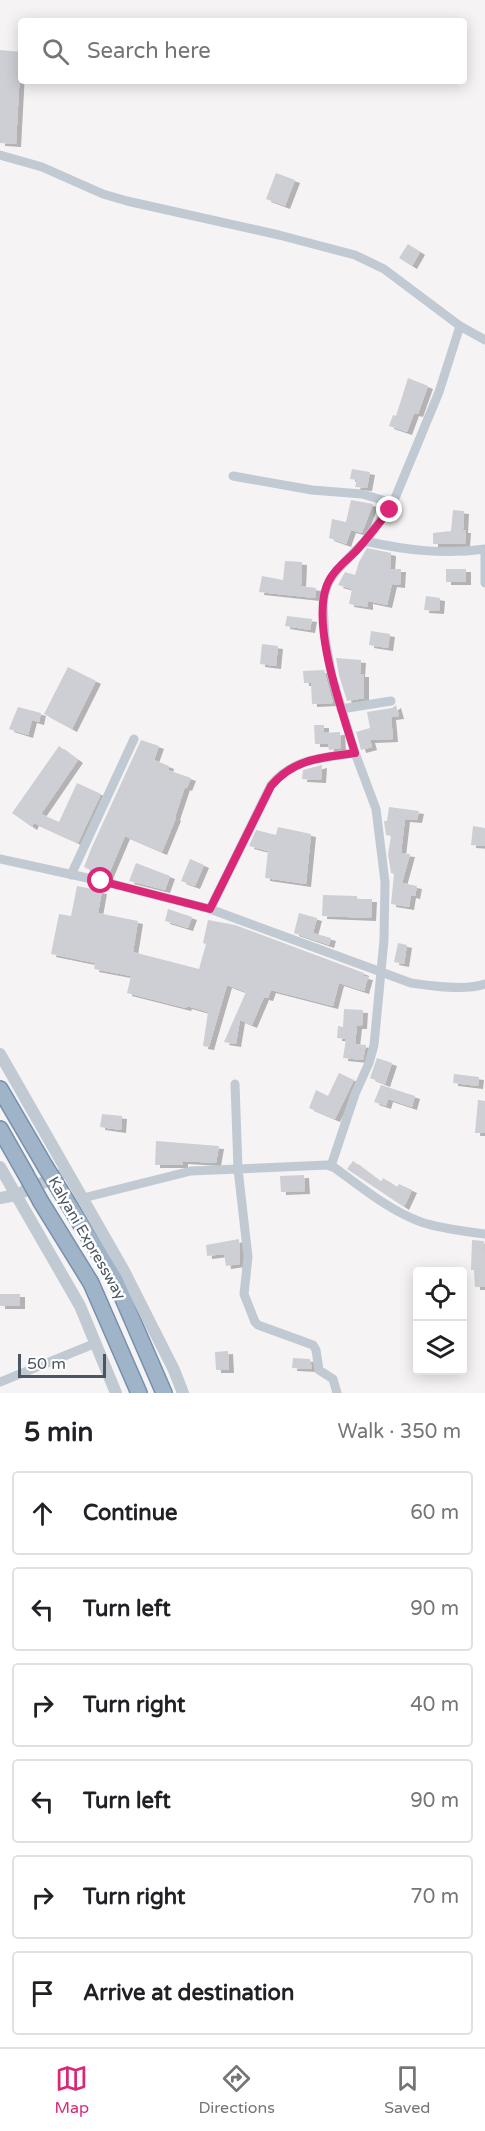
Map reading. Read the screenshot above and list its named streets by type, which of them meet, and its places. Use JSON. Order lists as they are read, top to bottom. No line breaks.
{"streets":{"highway":["Kalyani Expressway"]},"scale_bar":"50 m","page":{"search":"Search here","scale":"50 m","heading":["5 min","Walk · 350 m"],"list":[["Continue","60 m"],["Turn left","90 m"],["Turn right","40 m"],["Turn left","90 m"],["Turn right","70 m"],"Arrive at destination"],"nav":["Map","Directions","Saved"]}}
